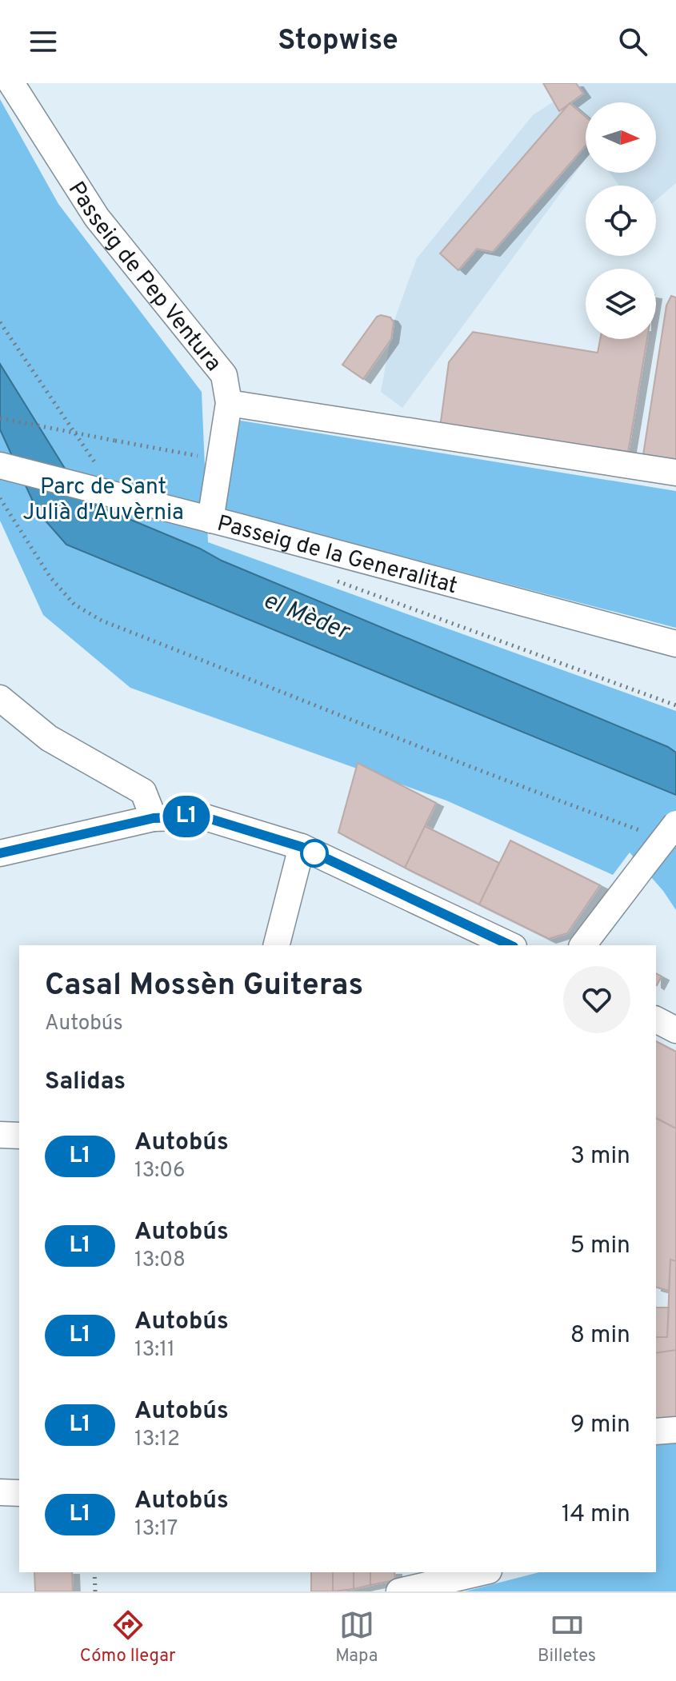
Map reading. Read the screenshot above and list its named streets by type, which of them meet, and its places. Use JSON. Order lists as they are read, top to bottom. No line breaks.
{"streets":{"street":["Passeig de Pep Ventura","Passeig de la Generalitat"]},"crossings":[["Passeig de Pep Ventura","Passeig de la Generalitat"]],"water":["el Mèder"],"parks":["Parc de Sant Julià d'Auvèrnia"],"lines":["bus line L1"],"north":"right","page":{"header":"Stopwise","on_map":"L1","heading":[["Casal Mossèn Guiteras","Autobús"],"Salidas"],"list":[{"mark":"L1","name":"Autobús","note":"13:06","value":"3 min"},{"mark":"L1","name":"Autobús","note":"13:08","value":"5 min"},{"mark":"L1","name":"Autobús","note":"13:11","value":"8 min"},{"mark":"L1","name":"Autobús","note":"13:12","value":"9 min"},{"mark":"L1","name":"Autobús","note":"13:17","value":"14 min"}],"tabs":["Cómo llegar","Mapa","Billetes"]}}
